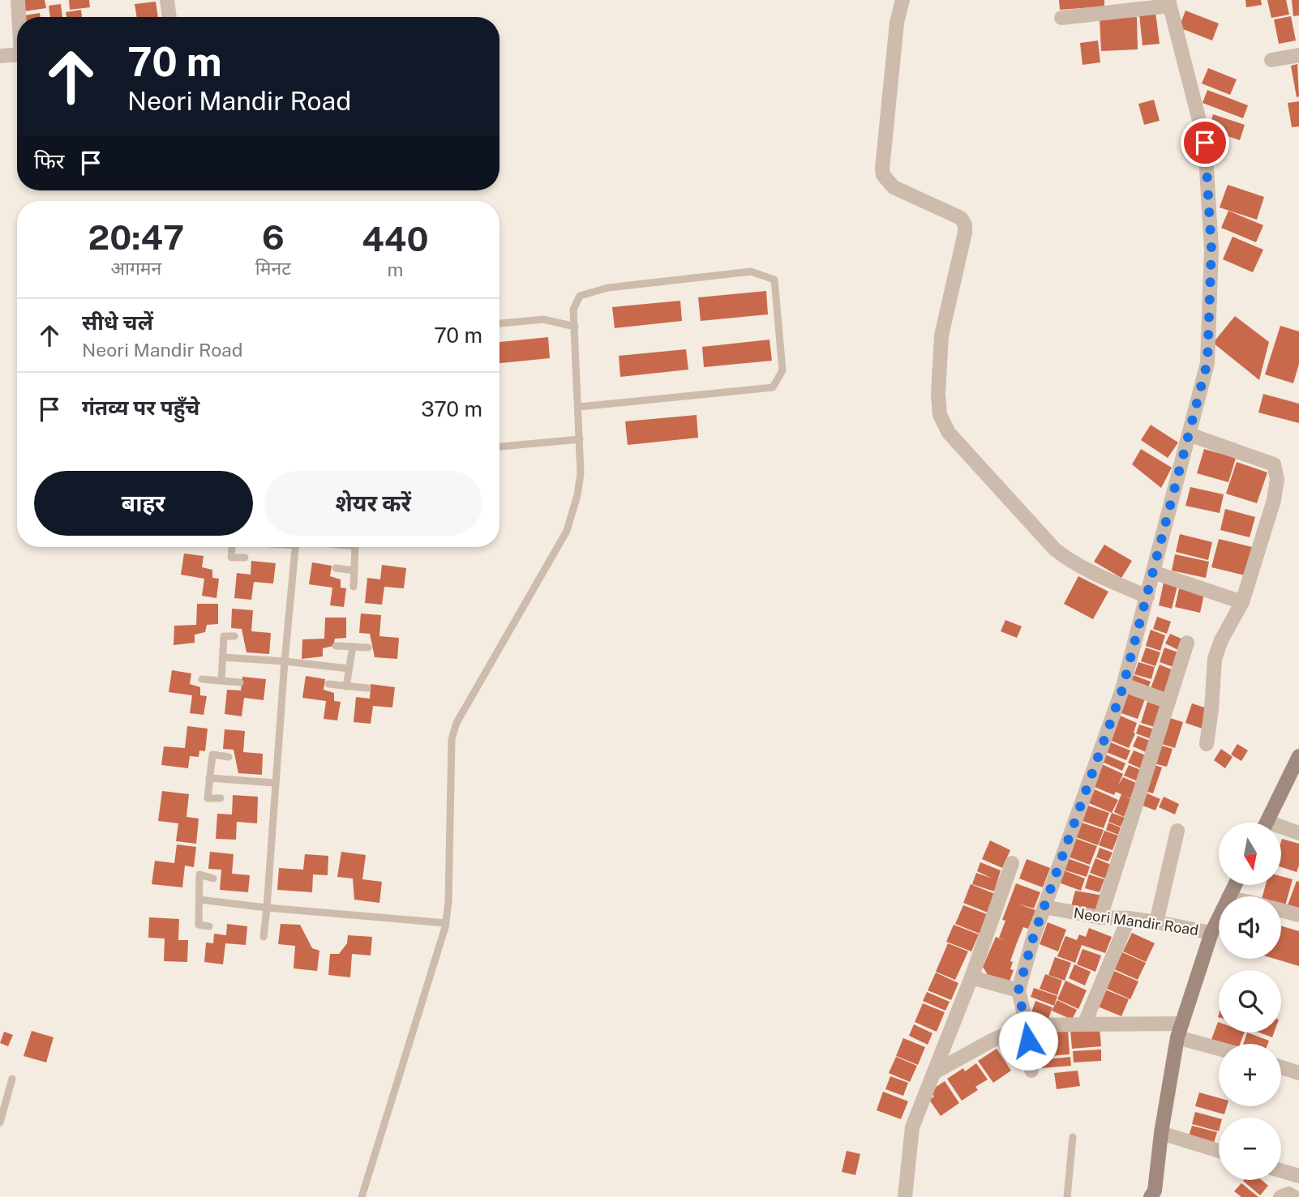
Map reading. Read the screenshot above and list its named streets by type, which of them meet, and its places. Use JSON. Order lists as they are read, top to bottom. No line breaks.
{"streets":{"street":["Neori Mandir Road"]},"north":"bottom","page":{"turn":["70 m","Neori Mandir Road"],"then":"फिर","eta":["20:47","आगमन","6","मिनट","440","m"],"list":[{"name":"सीधे चलें","note":"Neori Mandir Road","value":"70 m"},{"name":"गंतव्य पर पहुँचे","value":"370 m"}],"buttons":["बाहर","शेयर करें"],"map_buttons":["+","−"]}}
